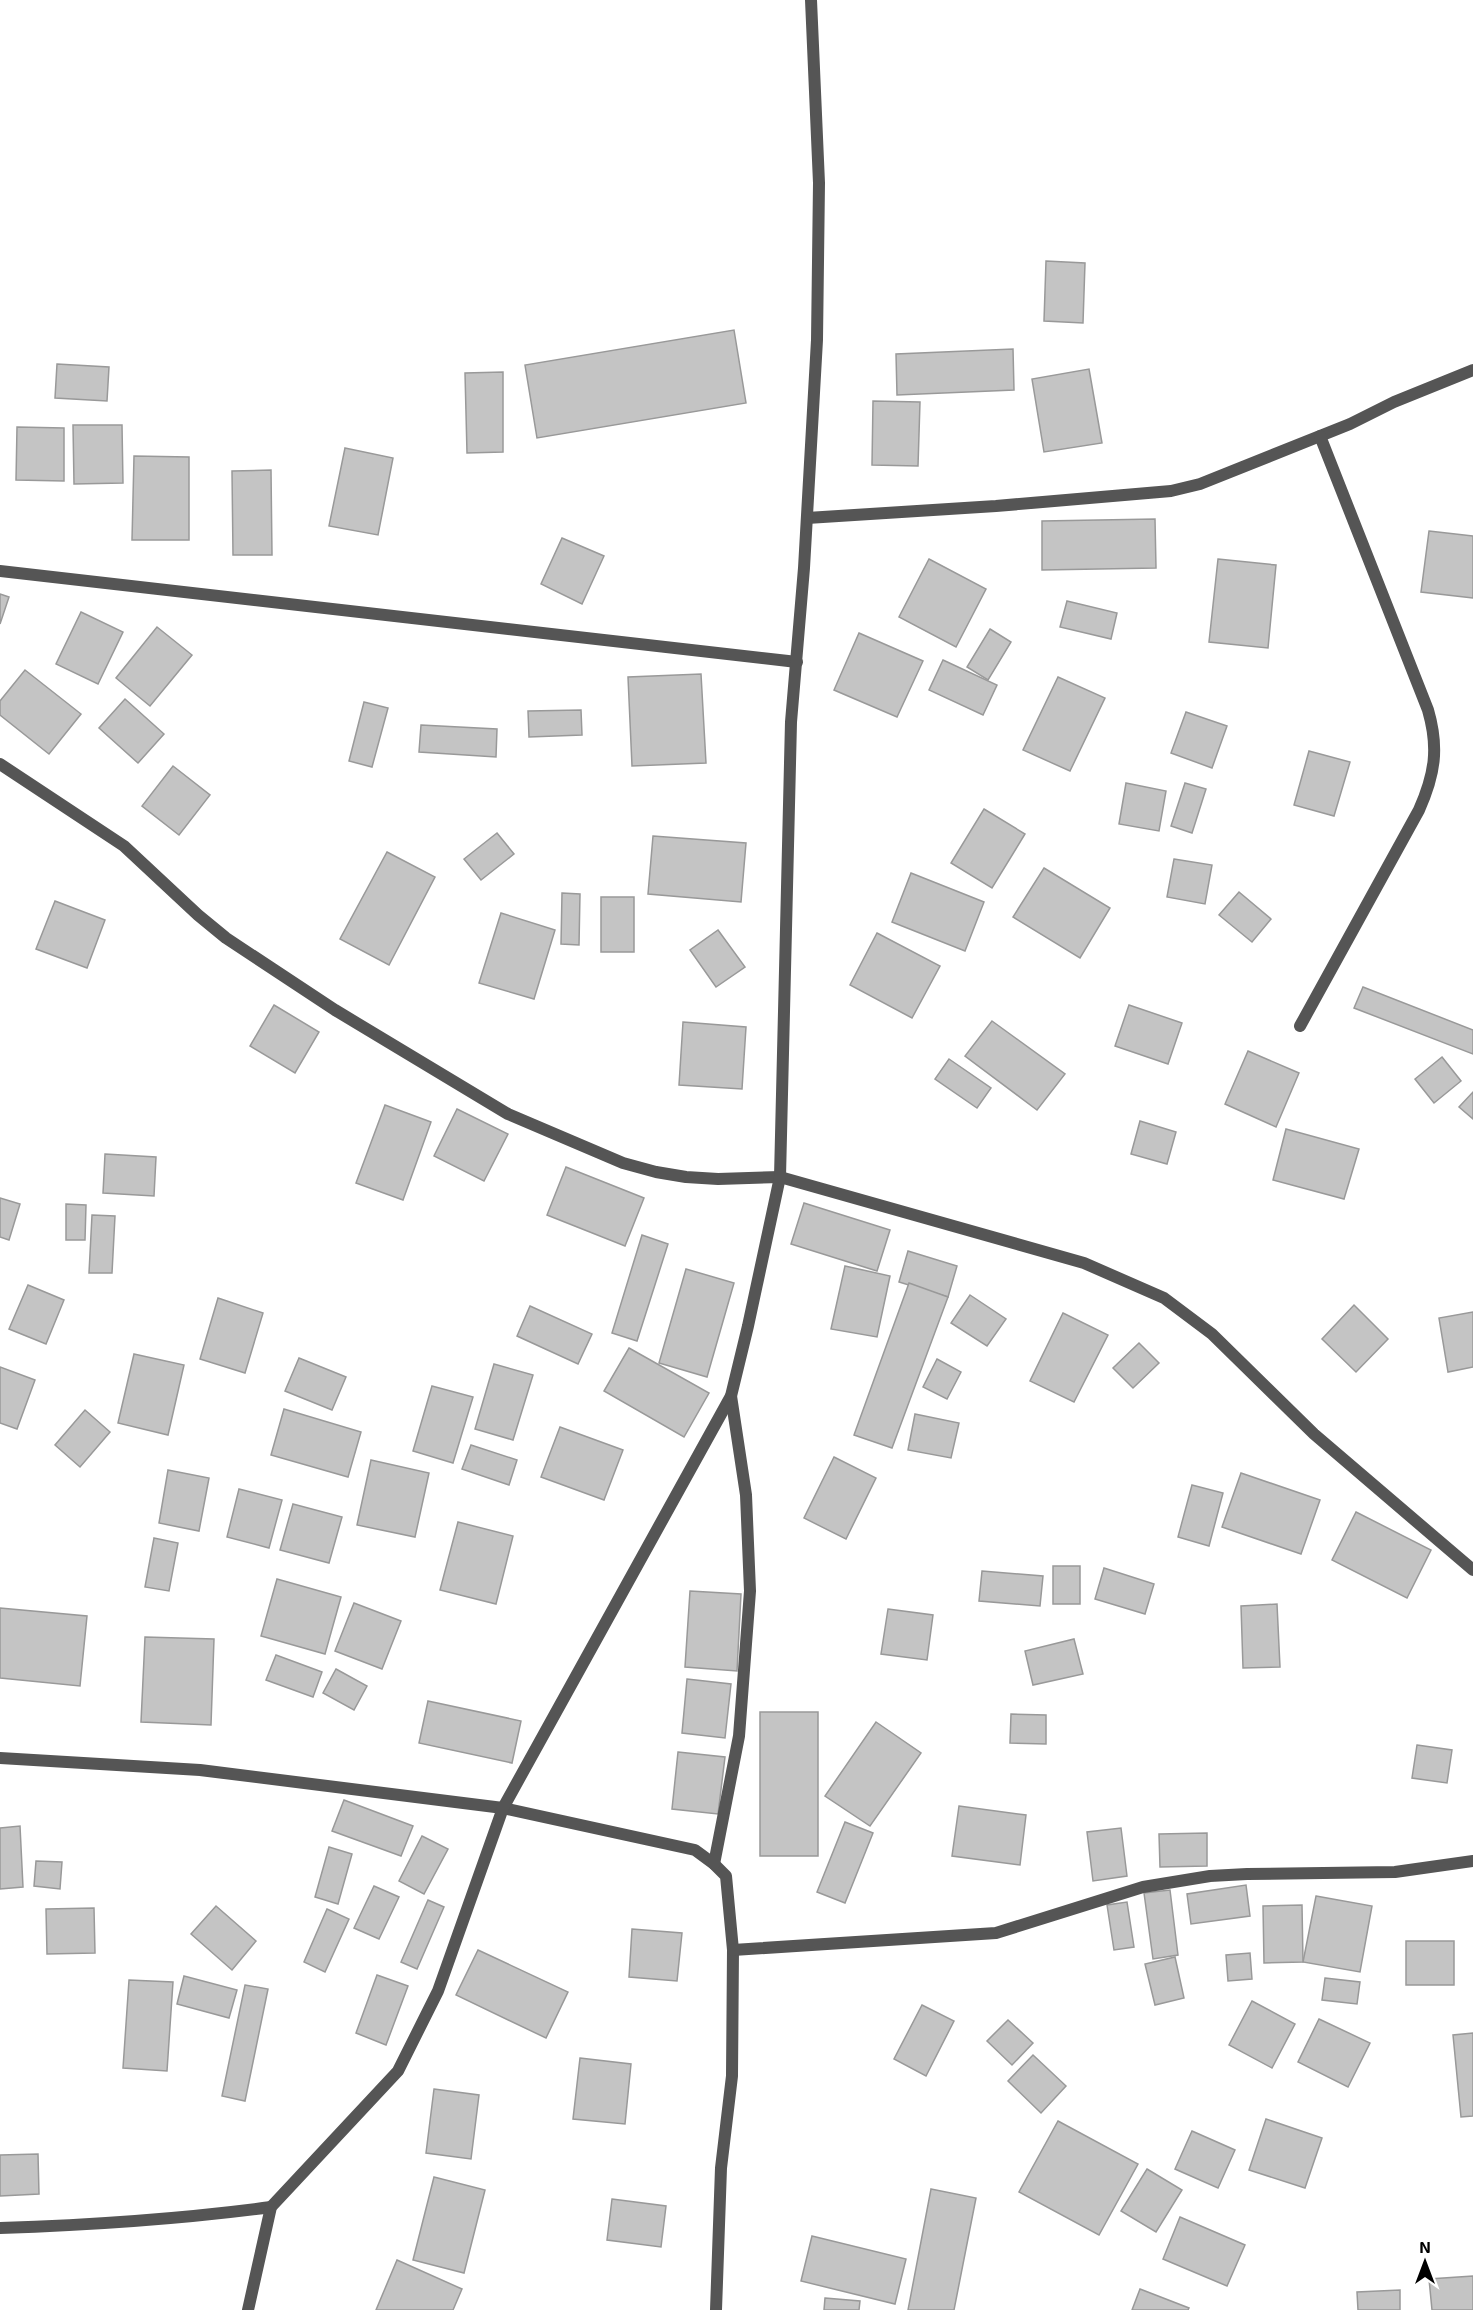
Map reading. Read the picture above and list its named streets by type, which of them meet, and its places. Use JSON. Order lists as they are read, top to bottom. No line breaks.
{"north":"top"}
